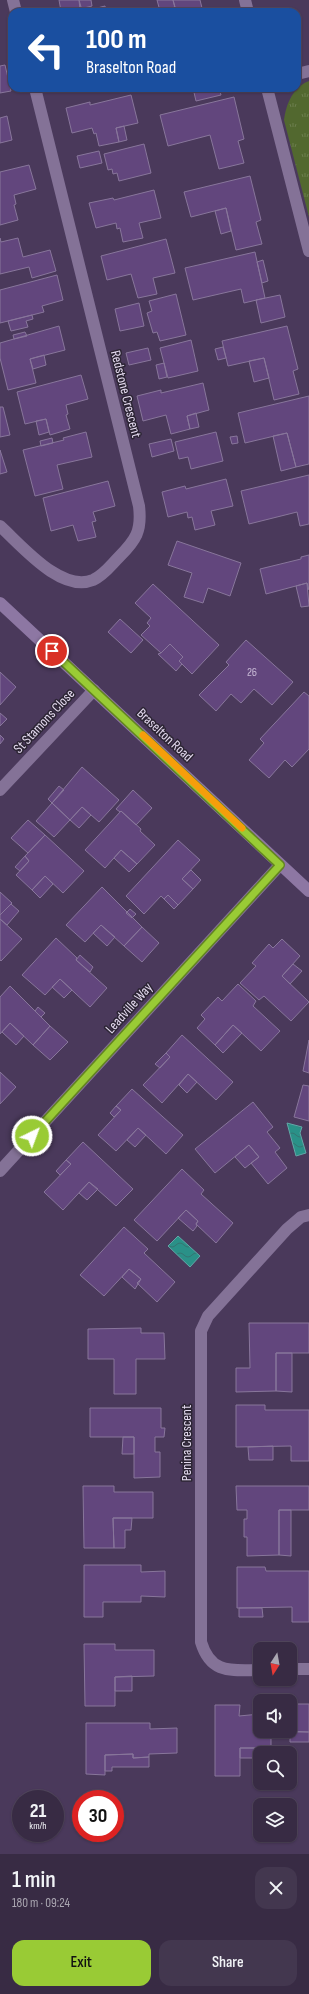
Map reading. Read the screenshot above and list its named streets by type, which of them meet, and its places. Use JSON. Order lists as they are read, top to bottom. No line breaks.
{"streets":{"street":["Redstone Crescent","St Stamons Close","Braselton Road","Leadville Way","Penina Crescent"]},"crossings":[["St Stamons Close","Braselton Road"],["Braselton Road","Leadville Way"]],"house_numbers":["26"],"north":"bottom","page":{"turn":["100 m","Braselton Road"],"speed":"21 km/h","limit":"30","heading":["1 min","180 m · 09:24"],"buttons":["Exit","Share"]}}
